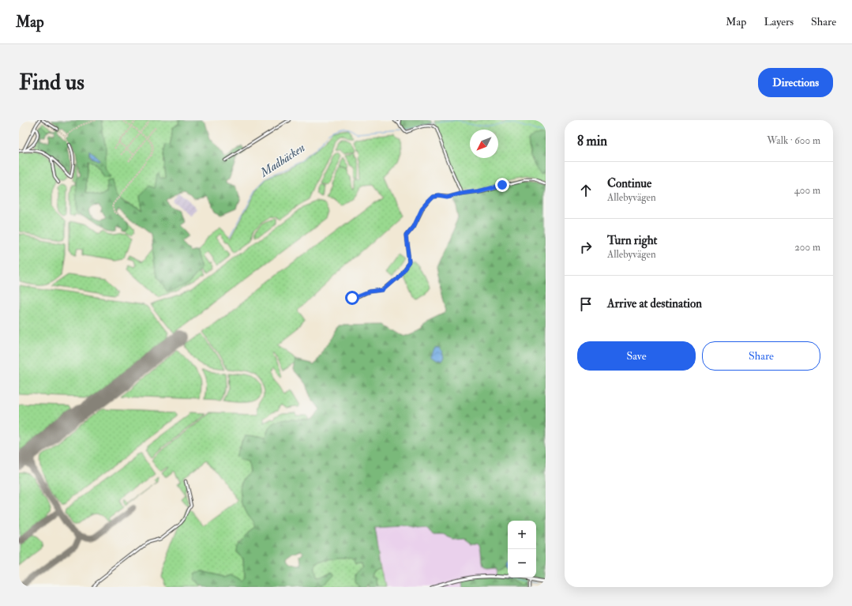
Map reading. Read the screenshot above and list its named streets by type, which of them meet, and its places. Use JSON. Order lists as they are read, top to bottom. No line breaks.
{"water":["Madbäcken"],"north":"bottom left","page":{"header":"Map","nav":["Map","Layers","Share"],"buttons":["Directions",["Save","Share"]],"title":"Find us","heading":["8 min","Walk · 600 m"],"list":[["Continue","Allebyvägen","400 m"],["Turn right","Allebyvägen","200 m"],"Arrive at destination"],"map_buttons":["+","−"]}}
